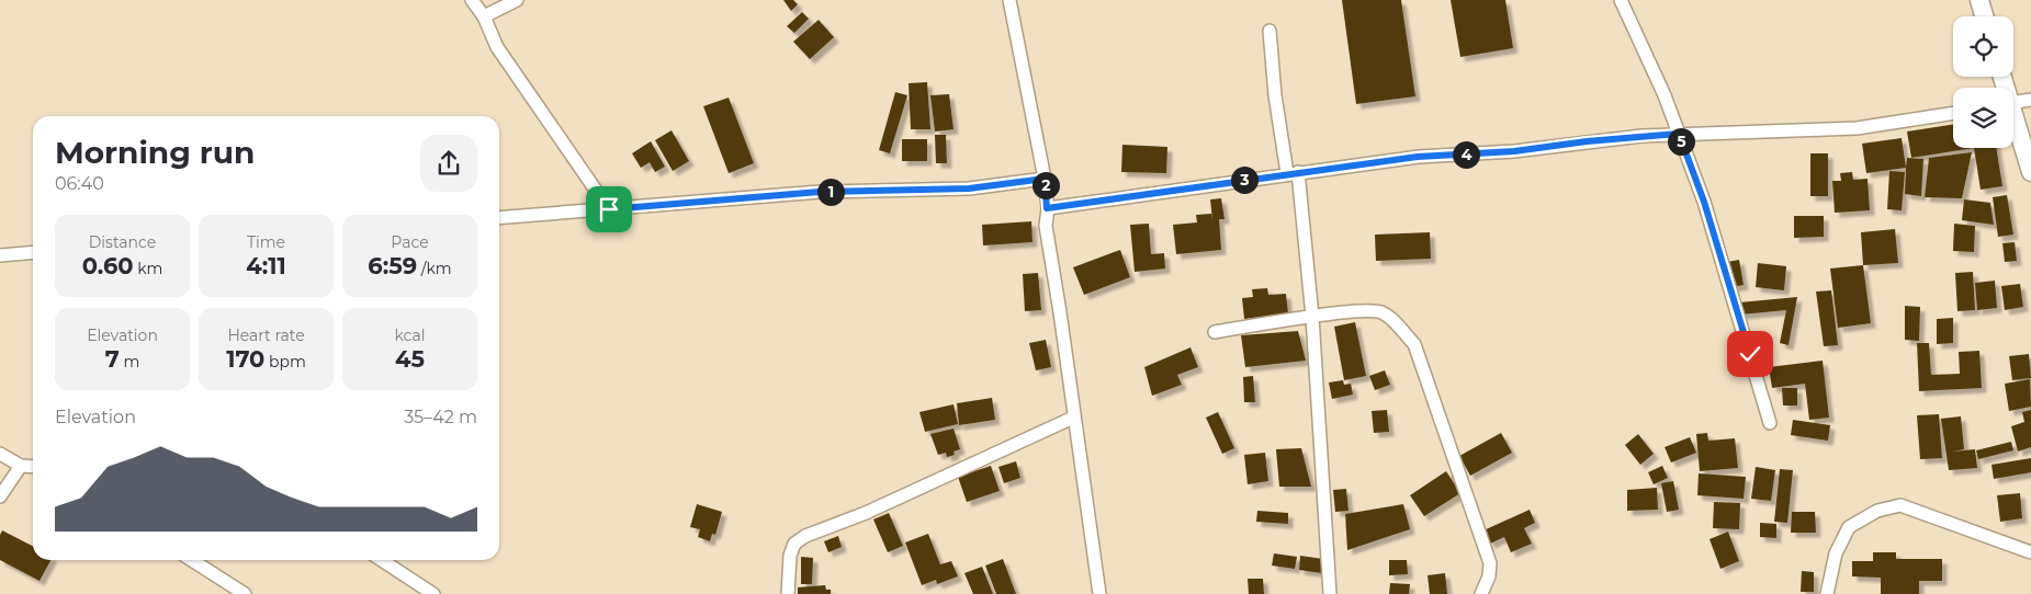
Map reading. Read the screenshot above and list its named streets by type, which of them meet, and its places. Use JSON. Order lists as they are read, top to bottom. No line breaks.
{"page":{"heading":["Morning run","06:40"],"pins":["5","4","3","2","1"],"stats":[["Distance","0.60 km"],["Time","4:11"],["Pace","6:59 /km"],["Elevation","7 m"],["Heart rate","170 bpm"],["kcal","45"]],"chart":["Elevation","35–42 m"]}}
